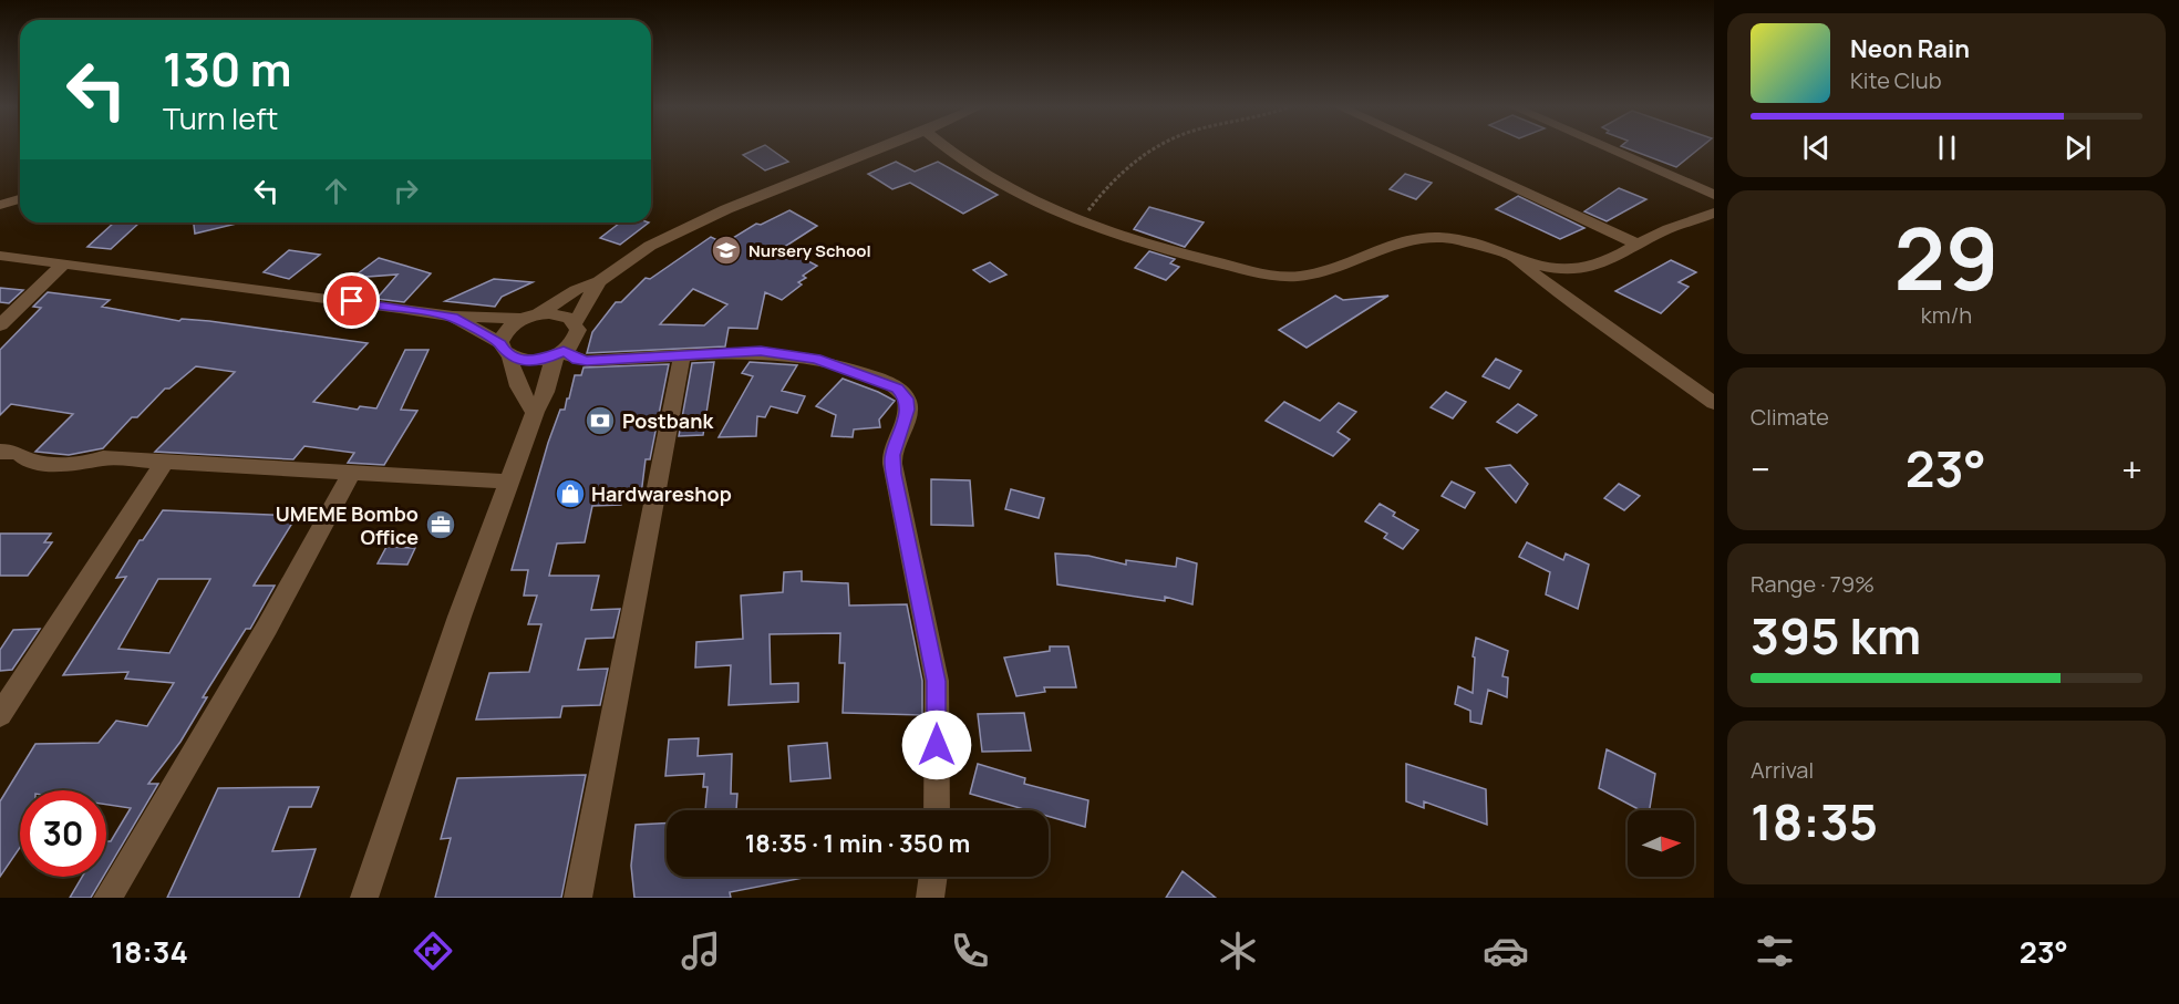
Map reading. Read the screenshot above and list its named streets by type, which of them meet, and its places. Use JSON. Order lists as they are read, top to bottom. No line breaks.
{"places":{"school or university":["Nursery School"],"bank":["Postbank"],"shop":["Hardwareshop"],"office":["UMEME Bombo Office"]},"north":"right","page":{"turn":["130 m","Turn left"],"song":["Neon Rain","Kite Club"],"tile":[["29","km/h"],"Climate",["Range · 79%","395 km"],["Arrival","18:35"]],"heat":["−","23°","+"],"limit":"30","trip":"18:35 · 1 min · 350 m","tabs":["18:34","23°"]}}
